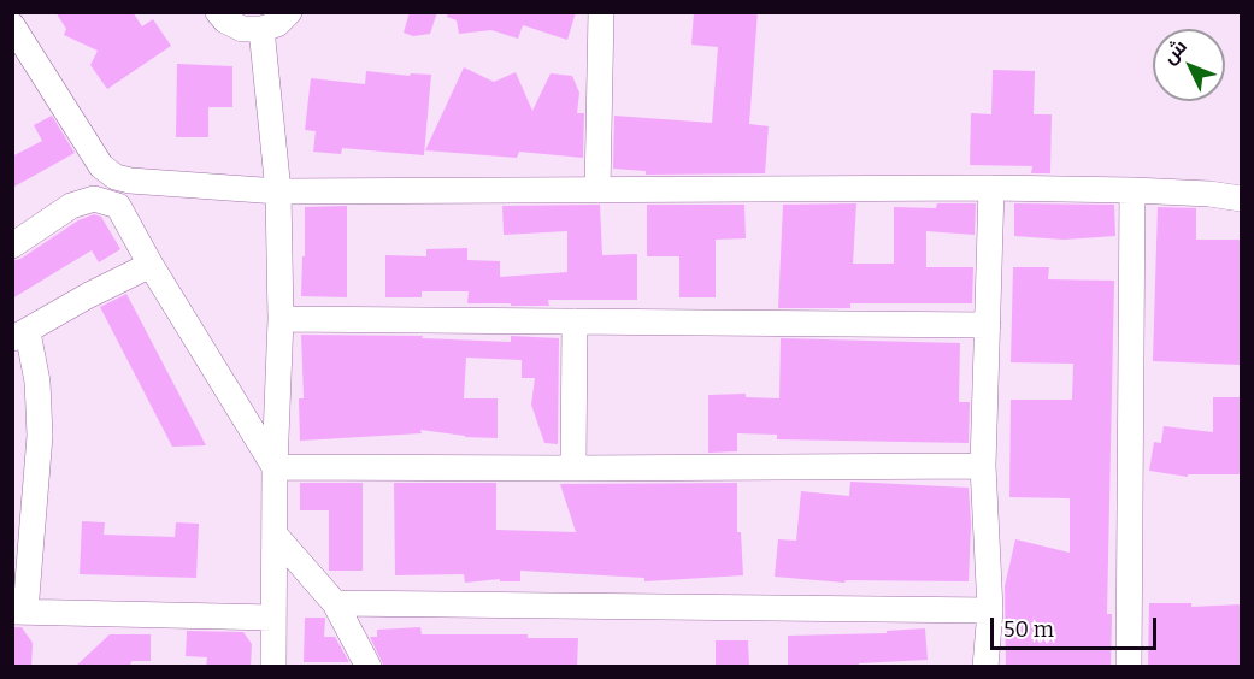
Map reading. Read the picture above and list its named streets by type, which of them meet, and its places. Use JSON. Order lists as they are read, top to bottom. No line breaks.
{"scale_bar":"50 m","north":"top left"}
